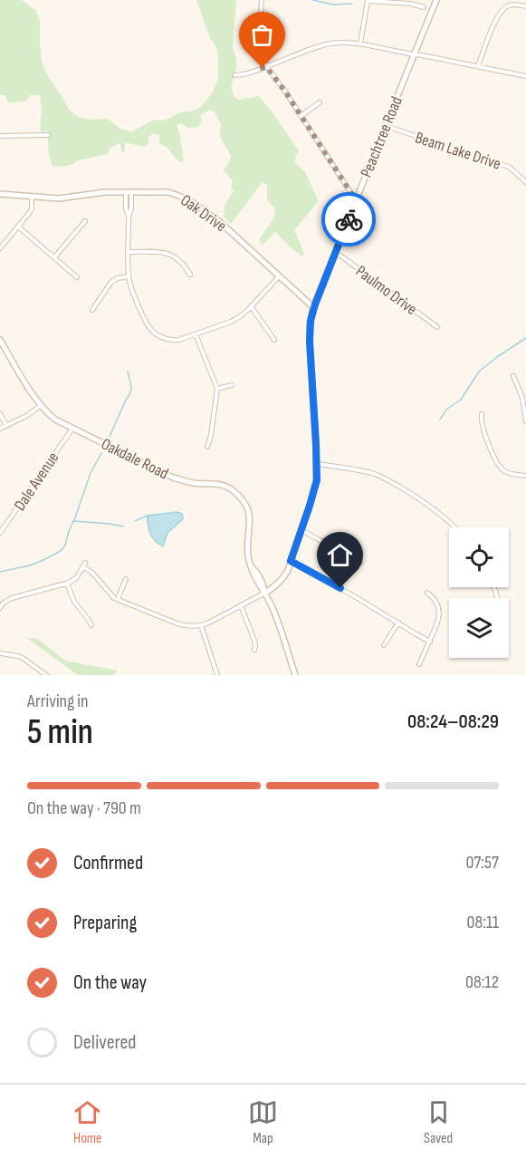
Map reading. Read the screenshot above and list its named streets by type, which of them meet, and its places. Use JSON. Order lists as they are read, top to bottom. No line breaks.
{"streets":{"street":["Peachtree Road","Beam Lake Drive","Oak Drive","Paulmo Drive","Oakdale Road","Dale Avenue"]},"crossings":[["Peachtree Road","Beam Lake Drive"],["Peachtree Road","Oak Drive"],["Peachtree Road","Paulmo Drive"],["Peachtree Road","Oakdale Road"],["Oakdale Road","Dale Avenue"]],"page":{"heading":["5 min","Arriving in","08:24–08:29"],"bar":"On the way · 790 m","list":[["Confirmed","07:57"],["Preparing","08:11"],["On the way","08:12"],"Delivered"],"tabs":["Home","Map","Saved"]}}
